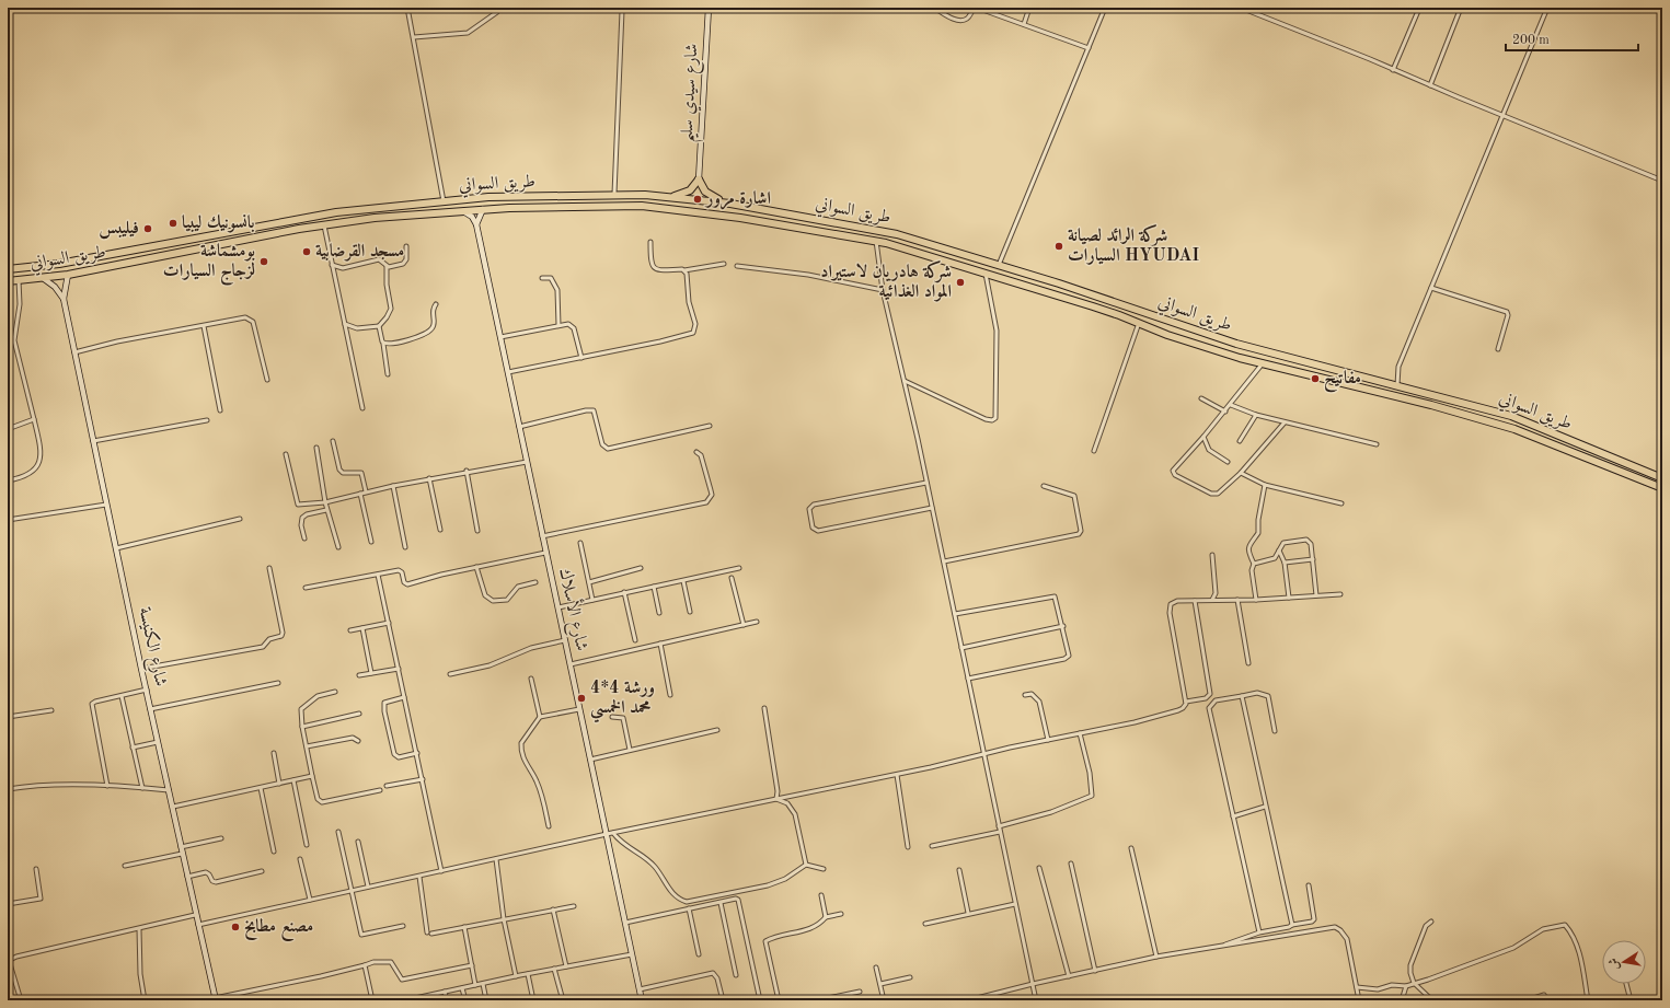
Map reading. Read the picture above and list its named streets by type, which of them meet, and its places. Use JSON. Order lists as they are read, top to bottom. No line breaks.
{"streets":{"highway":["طريق السواني"],"main road":["شارع سيدي سليم","شارع الأسلاك","شارع الكنيسة"]},"crossings":[["طريق السواني","شارع الكنيسة"]],"places":["اشارة مرور","بانسونيك ليبيا","فيليبس","شركة الرائد لصيانة السيارات HYUDAI","مسجد القرضابية","بومشماشة لزجاج السيارات","شركة هادريان لاستيراد المواد الغذائية","مفاتيح","4*4 ورشة محمد الخمسي","مصنع مطابخ"],"scale_bar":"200 m","north":"left"}
